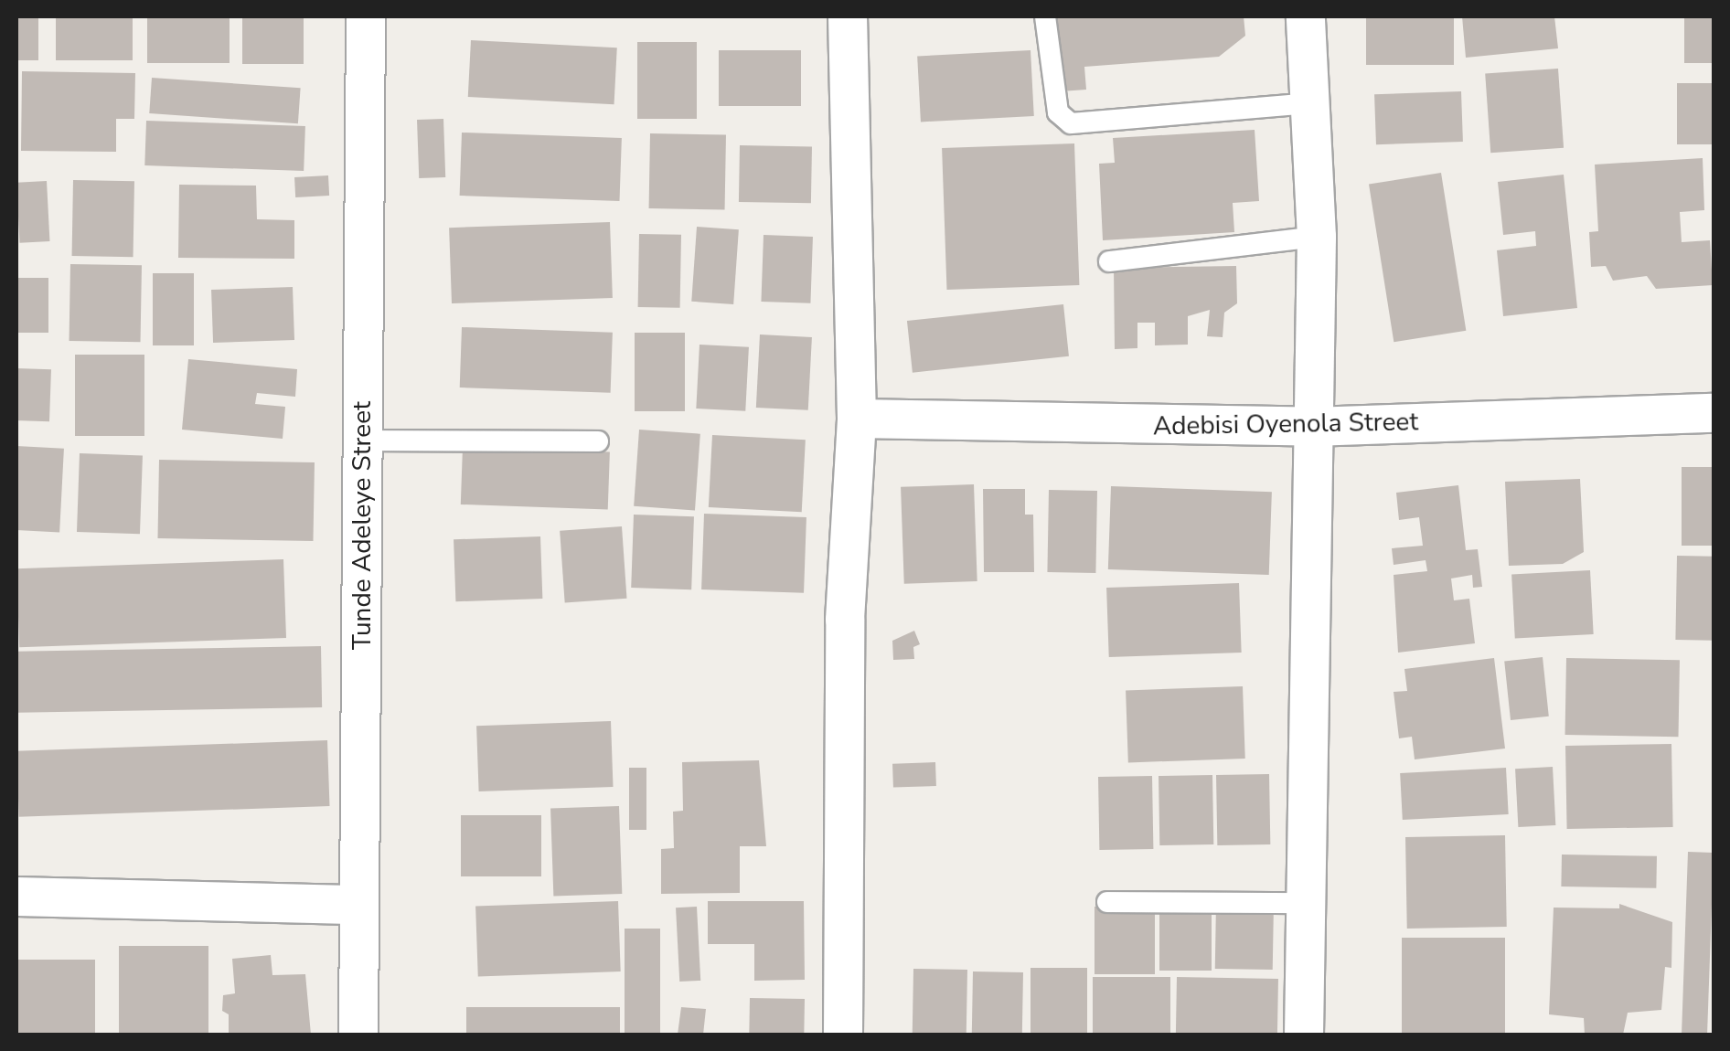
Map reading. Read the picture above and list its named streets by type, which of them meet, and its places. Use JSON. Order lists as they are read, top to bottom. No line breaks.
{"streets":{"street":["Adebisi Oyenola Street","Tunde Adeleye Street"]}}
